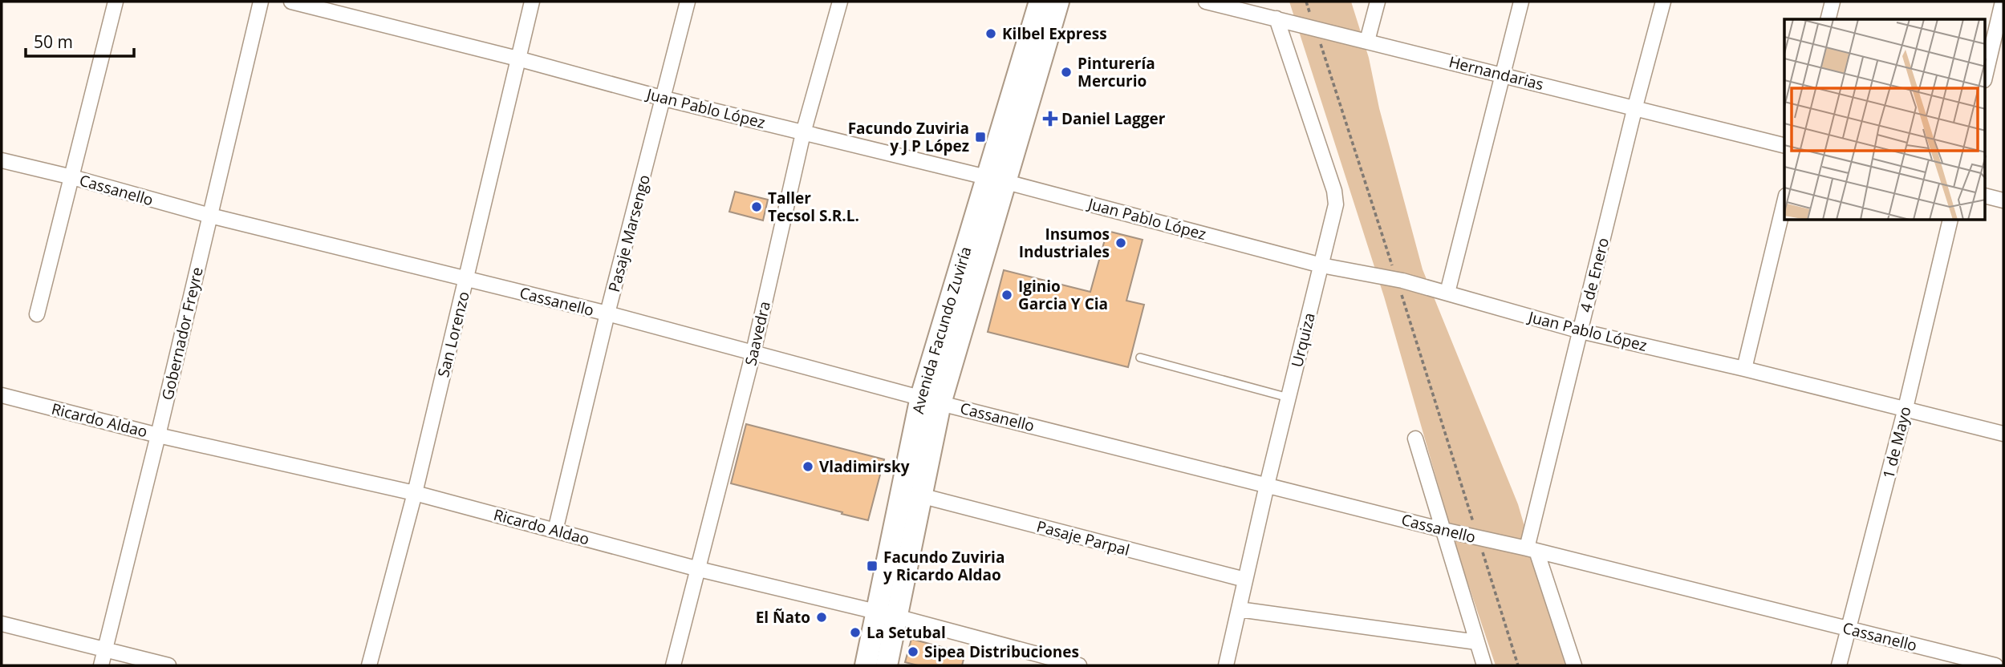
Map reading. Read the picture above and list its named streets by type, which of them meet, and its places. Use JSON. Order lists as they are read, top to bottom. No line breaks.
{"streets":{"main road":["Avenida Facundo Zuviría"],"street":["Hernandarias","Juan Pablo López","Cassanello","Pasaje Marsengo","4 de Enero","Gobernador Freyre","Saavedra","San Lorenzo","Urquiza","Ricardo Aldao","1 de Mayo","Pasaje Parpal"]},"crossings":[["Hernandarias","4 de Enero"],["Hernandarias","Urquiza"],["Juan Pablo López","Pasaje Marsengo"],["Juan Pablo López","4 de Enero"],["Juan Pablo López","Avenida Facundo Zuviría"],["Juan Pablo López","Saavedra"],["Juan Pablo López","San Lorenzo"],["Juan Pablo López","Urquiza"],["Juan Pablo López","1 de Mayo"],["Cassanello","Pasaje Marsengo"],["Cassanello","4 de Enero"],["Cassanello","Avenida Facundo Zuviría"],["Cassanello","Gobernador Freyre"],["Cassanello","Saavedra"],["Cassanello","San Lorenzo"],["Cassanello","Urquiza"],["Cassanello","1 de Mayo"],["Pasaje Marsengo","Ricardo Aldao"],["Avenida Facundo Zuviría","Ricardo Aldao"],["Avenida Facundo Zuviría","Pasaje Parpal"],["Gobernador Freyre","Ricardo Aldao"],["Saavedra","Ricardo Aldao"],["San Lorenzo","Ricardo Aldao"],["Urquiza","Pasaje Parpal"]],"places":{"other":["Kilbel Express","Pinturería Mercurio","Taller Tecsol S.R.L.","Insumos Industriales","Iginio Garcia Y Cia","Vladimirsky","El Ñato","La Setubal","Sipea Distribuciones"],"health":["Daniel Lagger"],"transit":["Facundo Zuviria y J P López","Facundo Zuviria y Ricardo Aldao"]},"scale_bar":"50 m"}
